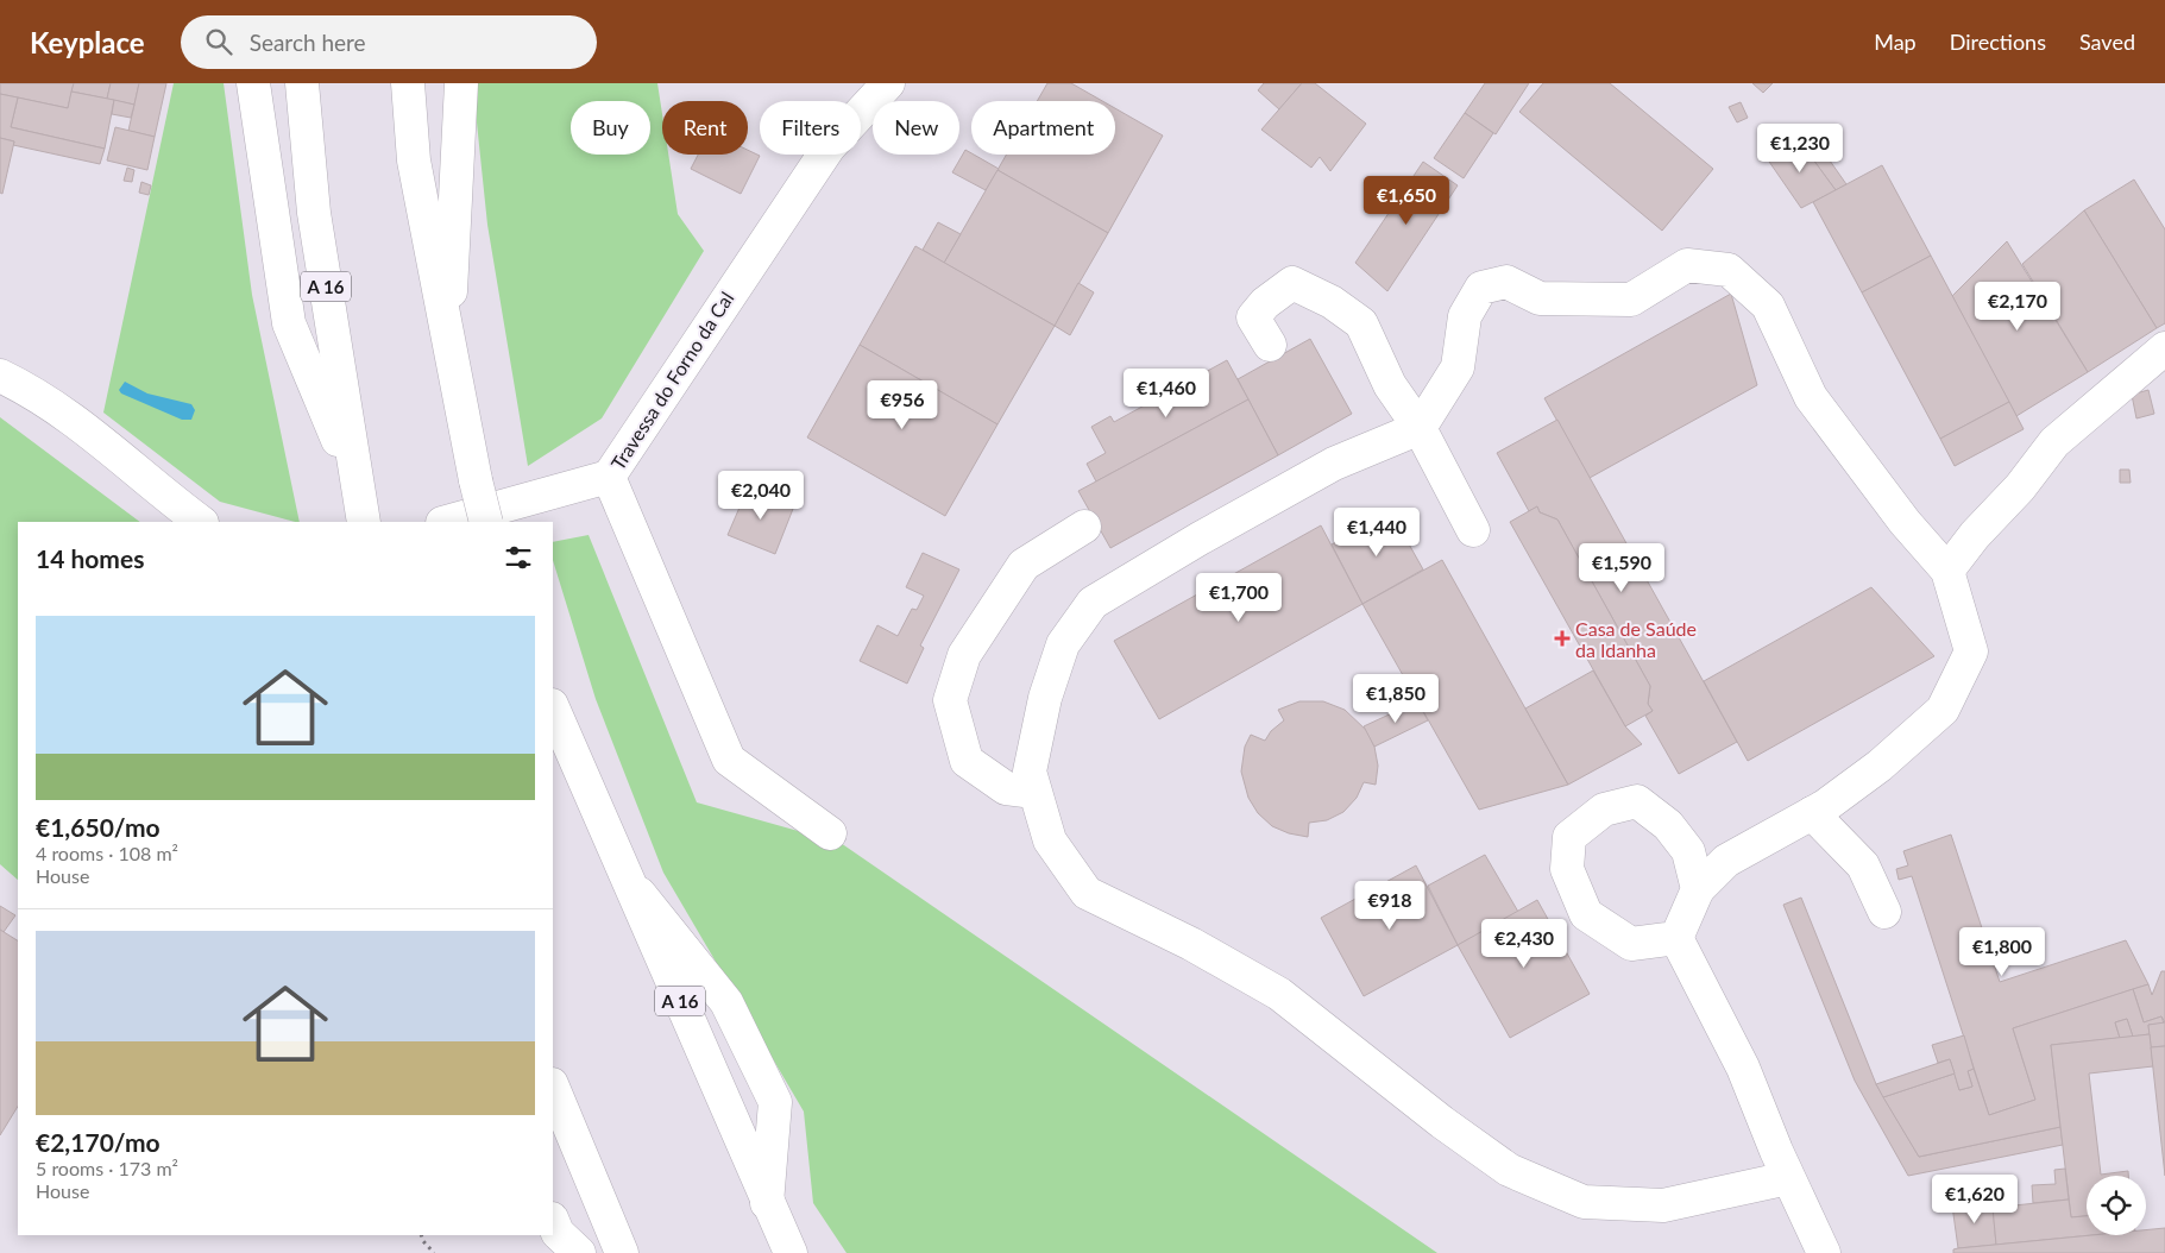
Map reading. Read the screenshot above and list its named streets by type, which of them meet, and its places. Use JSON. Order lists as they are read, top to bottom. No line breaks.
{"streets":{"main road":["A 16","Travessa do Forno da Cal"]},"places":{"health":["Casa de Saúde da Idanha"]},"page":{"header":"Keyplace","search":"Search here","nav":["Map","Directions","Saved"],"chip":["Buy","Rent","Filters","New","Apartment"],"price":["€1,230","€1,650","€2,170","€1,460","€956","€2,040","€1,440","€1,590","€1,700","€1,850","€918","€2,430","€1,800","€1,620"],"heading":"14 homes","list":[{"name":"€1,650/mo","note":"4 rooms · 108 m² · House"},{"name":"€2,170/mo","note":"5 rooms · 173 m² · House"}]}}
